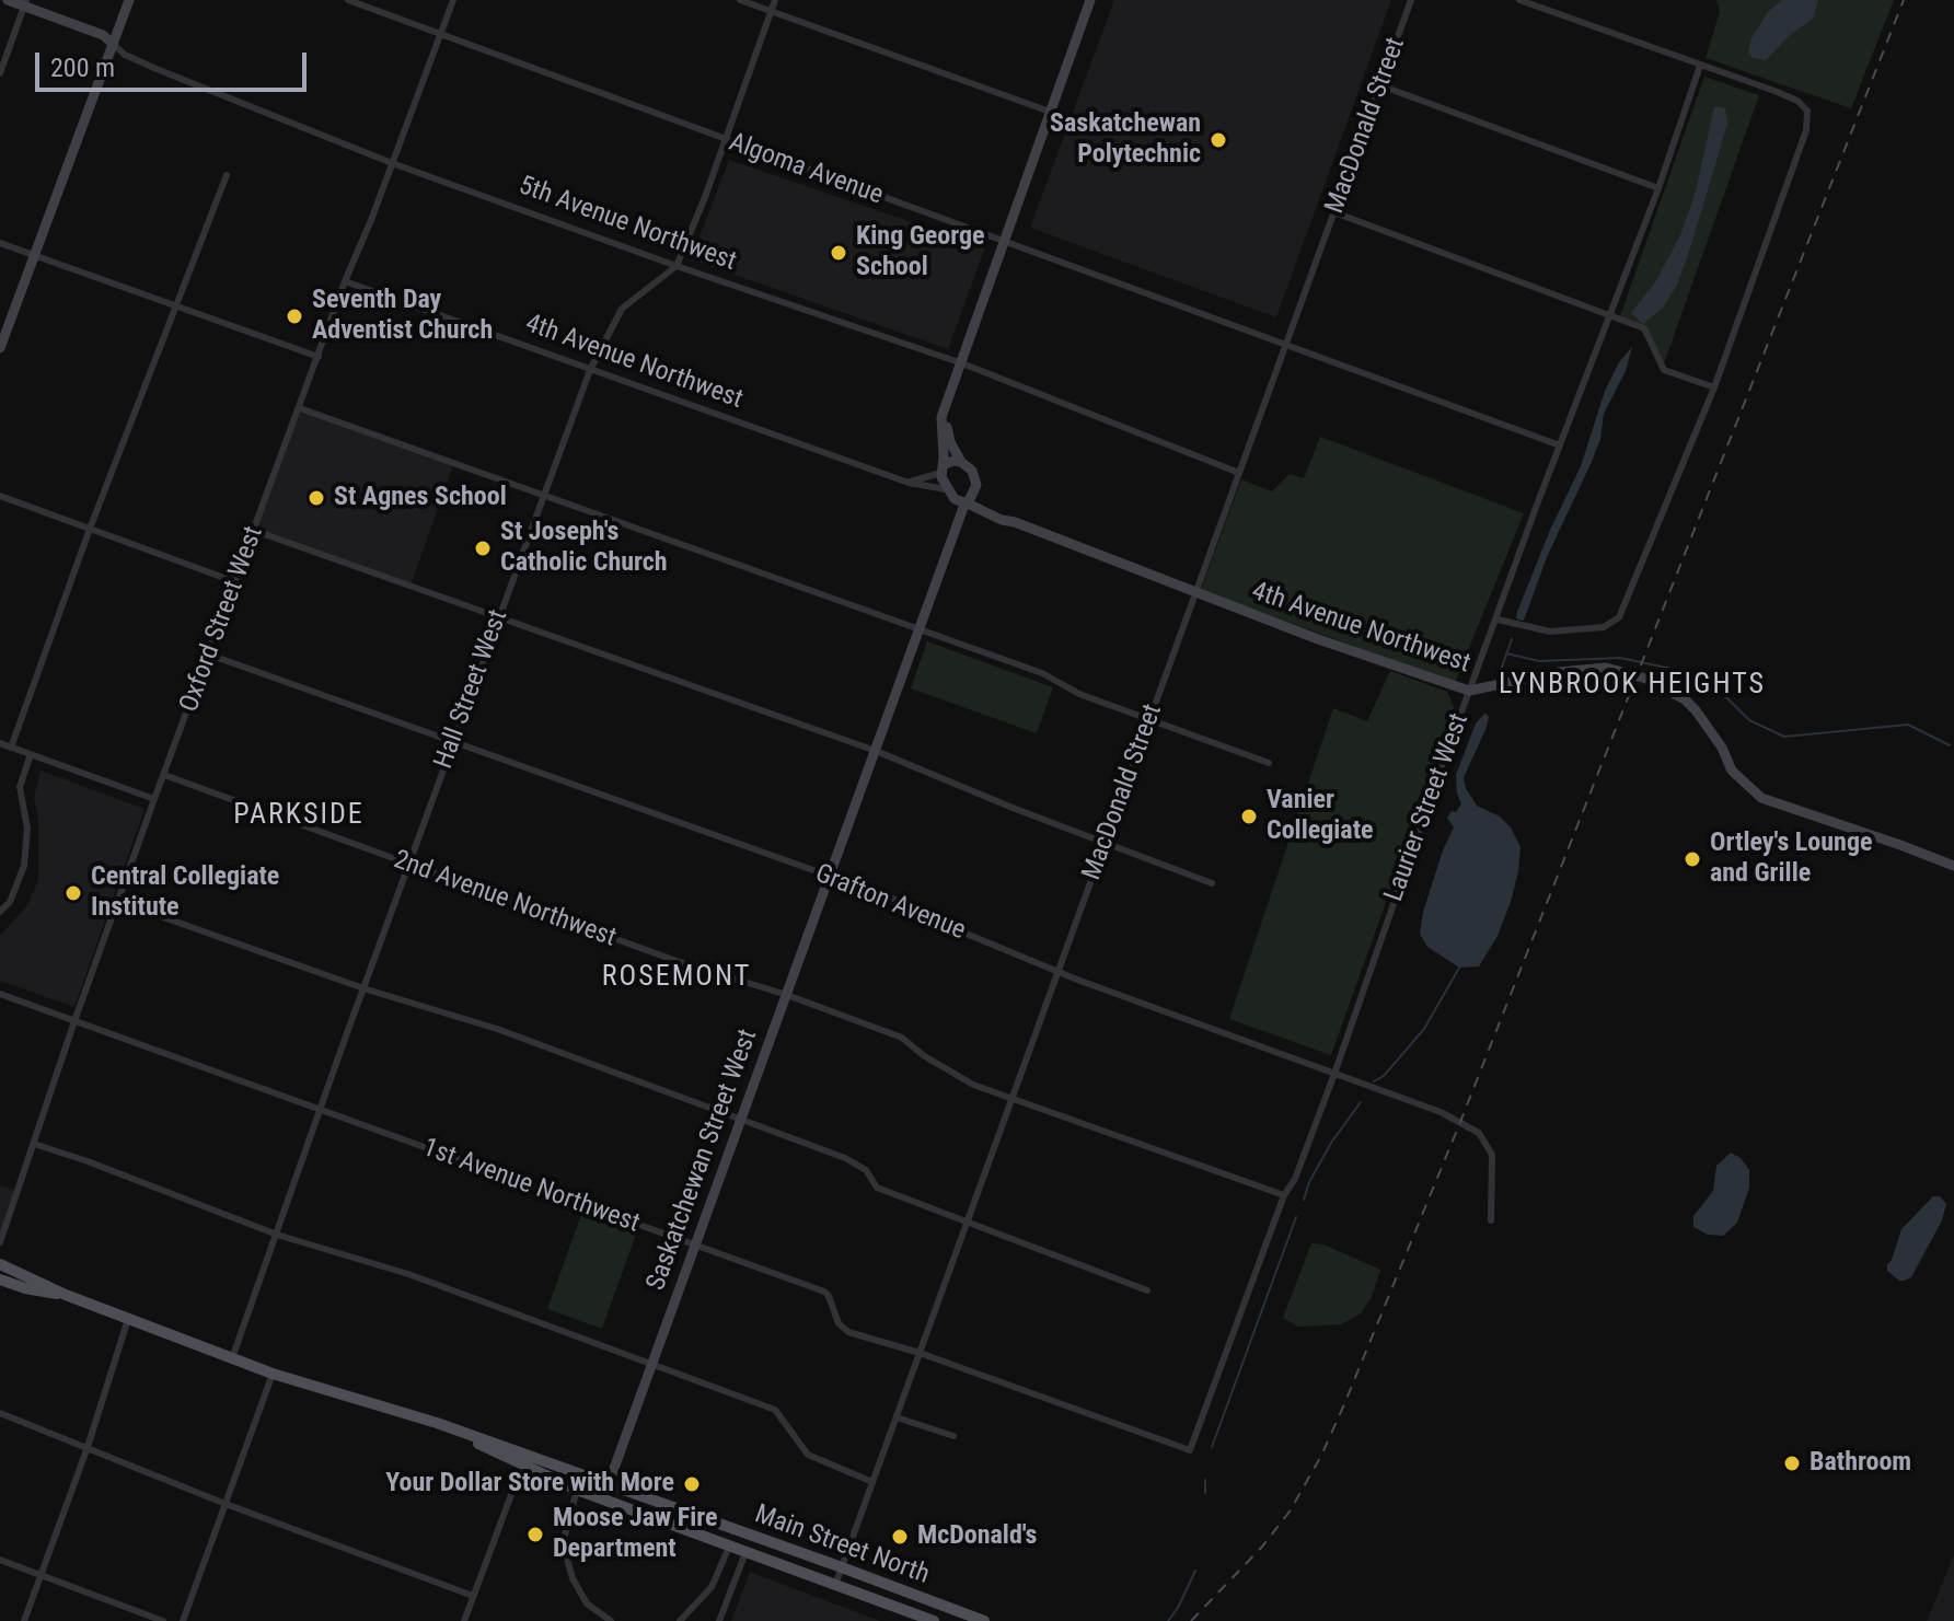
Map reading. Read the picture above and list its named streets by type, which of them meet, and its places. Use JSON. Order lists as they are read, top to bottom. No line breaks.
{"streets":{"main road":["Main Street North"],"street":["MacDonald Street","Algoma Avenue","5th Avenue Northwest","4th Avenue Northwest","Oxford Street West","Hall Street West","Laurier Street West","2nd Avenue Northwest","Grafton Avenue","Saskatchewan Street West","1st Avenue Northwest"]},"crossings":[["MacDonald Street","Algoma Avenue"],["MacDonald Street","5th Avenue Northwest"],["MacDonald Street","4th Avenue Northwest"],["MacDonald Street","2nd Avenue Northwest"],["MacDonald Street","Grafton Avenue"],["MacDonald Street","1st Avenue Northwest"],["MacDonald Street","Main Street North"],["Algoma Avenue","Oxford Street West"],["Algoma Avenue","Laurier Street West"],["5th Avenue Northwest","Oxford Street West"],["5th Avenue Northwest","Hall Street West"],["4th Avenue Northwest","Oxford Street West"],["4th Avenue Northwest","Hall Street West"],["4th Avenue Northwest","Laurier Street West"],["4th Avenue Northwest","Saskatchewan Street West"],["Oxford Street West","2nd Avenue Northwest"],["Oxford Street West","Grafton Avenue"],["Oxford Street West","1st Avenue Northwest"],["Hall Street West","2nd Avenue Northwest"],["Hall Street West","Grafton Avenue"],["Hall Street West","1st Avenue Northwest"],["Hall Street West","Main Street North"],["Laurier Street West","2nd Avenue Northwest"],["Laurier Street West","Grafton Avenue"],["Laurier Street West","1st Avenue Northwest"],["2nd Avenue Northwest","Saskatchewan Street West"],["Grafton Avenue","Saskatchewan Street West"],["Saskatchewan Street West","1st Avenue Northwest"],["Saskatchewan Street West","Main Street North"]],"districts":["LYNBROOK HEIGHTS","PARKSIDE","ROSEMONT"],"places":["Saskatchewan Polytechnic","King George School","Seventh Day Adventist Church","St Agnes School","St Joseph's Catholic Church","Vanier Collegiate","Ortley's Lounge and Grille","Central Collegiate Institute","Bathroom","Your Dollar Store with More","Moose Jaw Fire Department","McDonald's"],"scale_bar":"200 m"}
